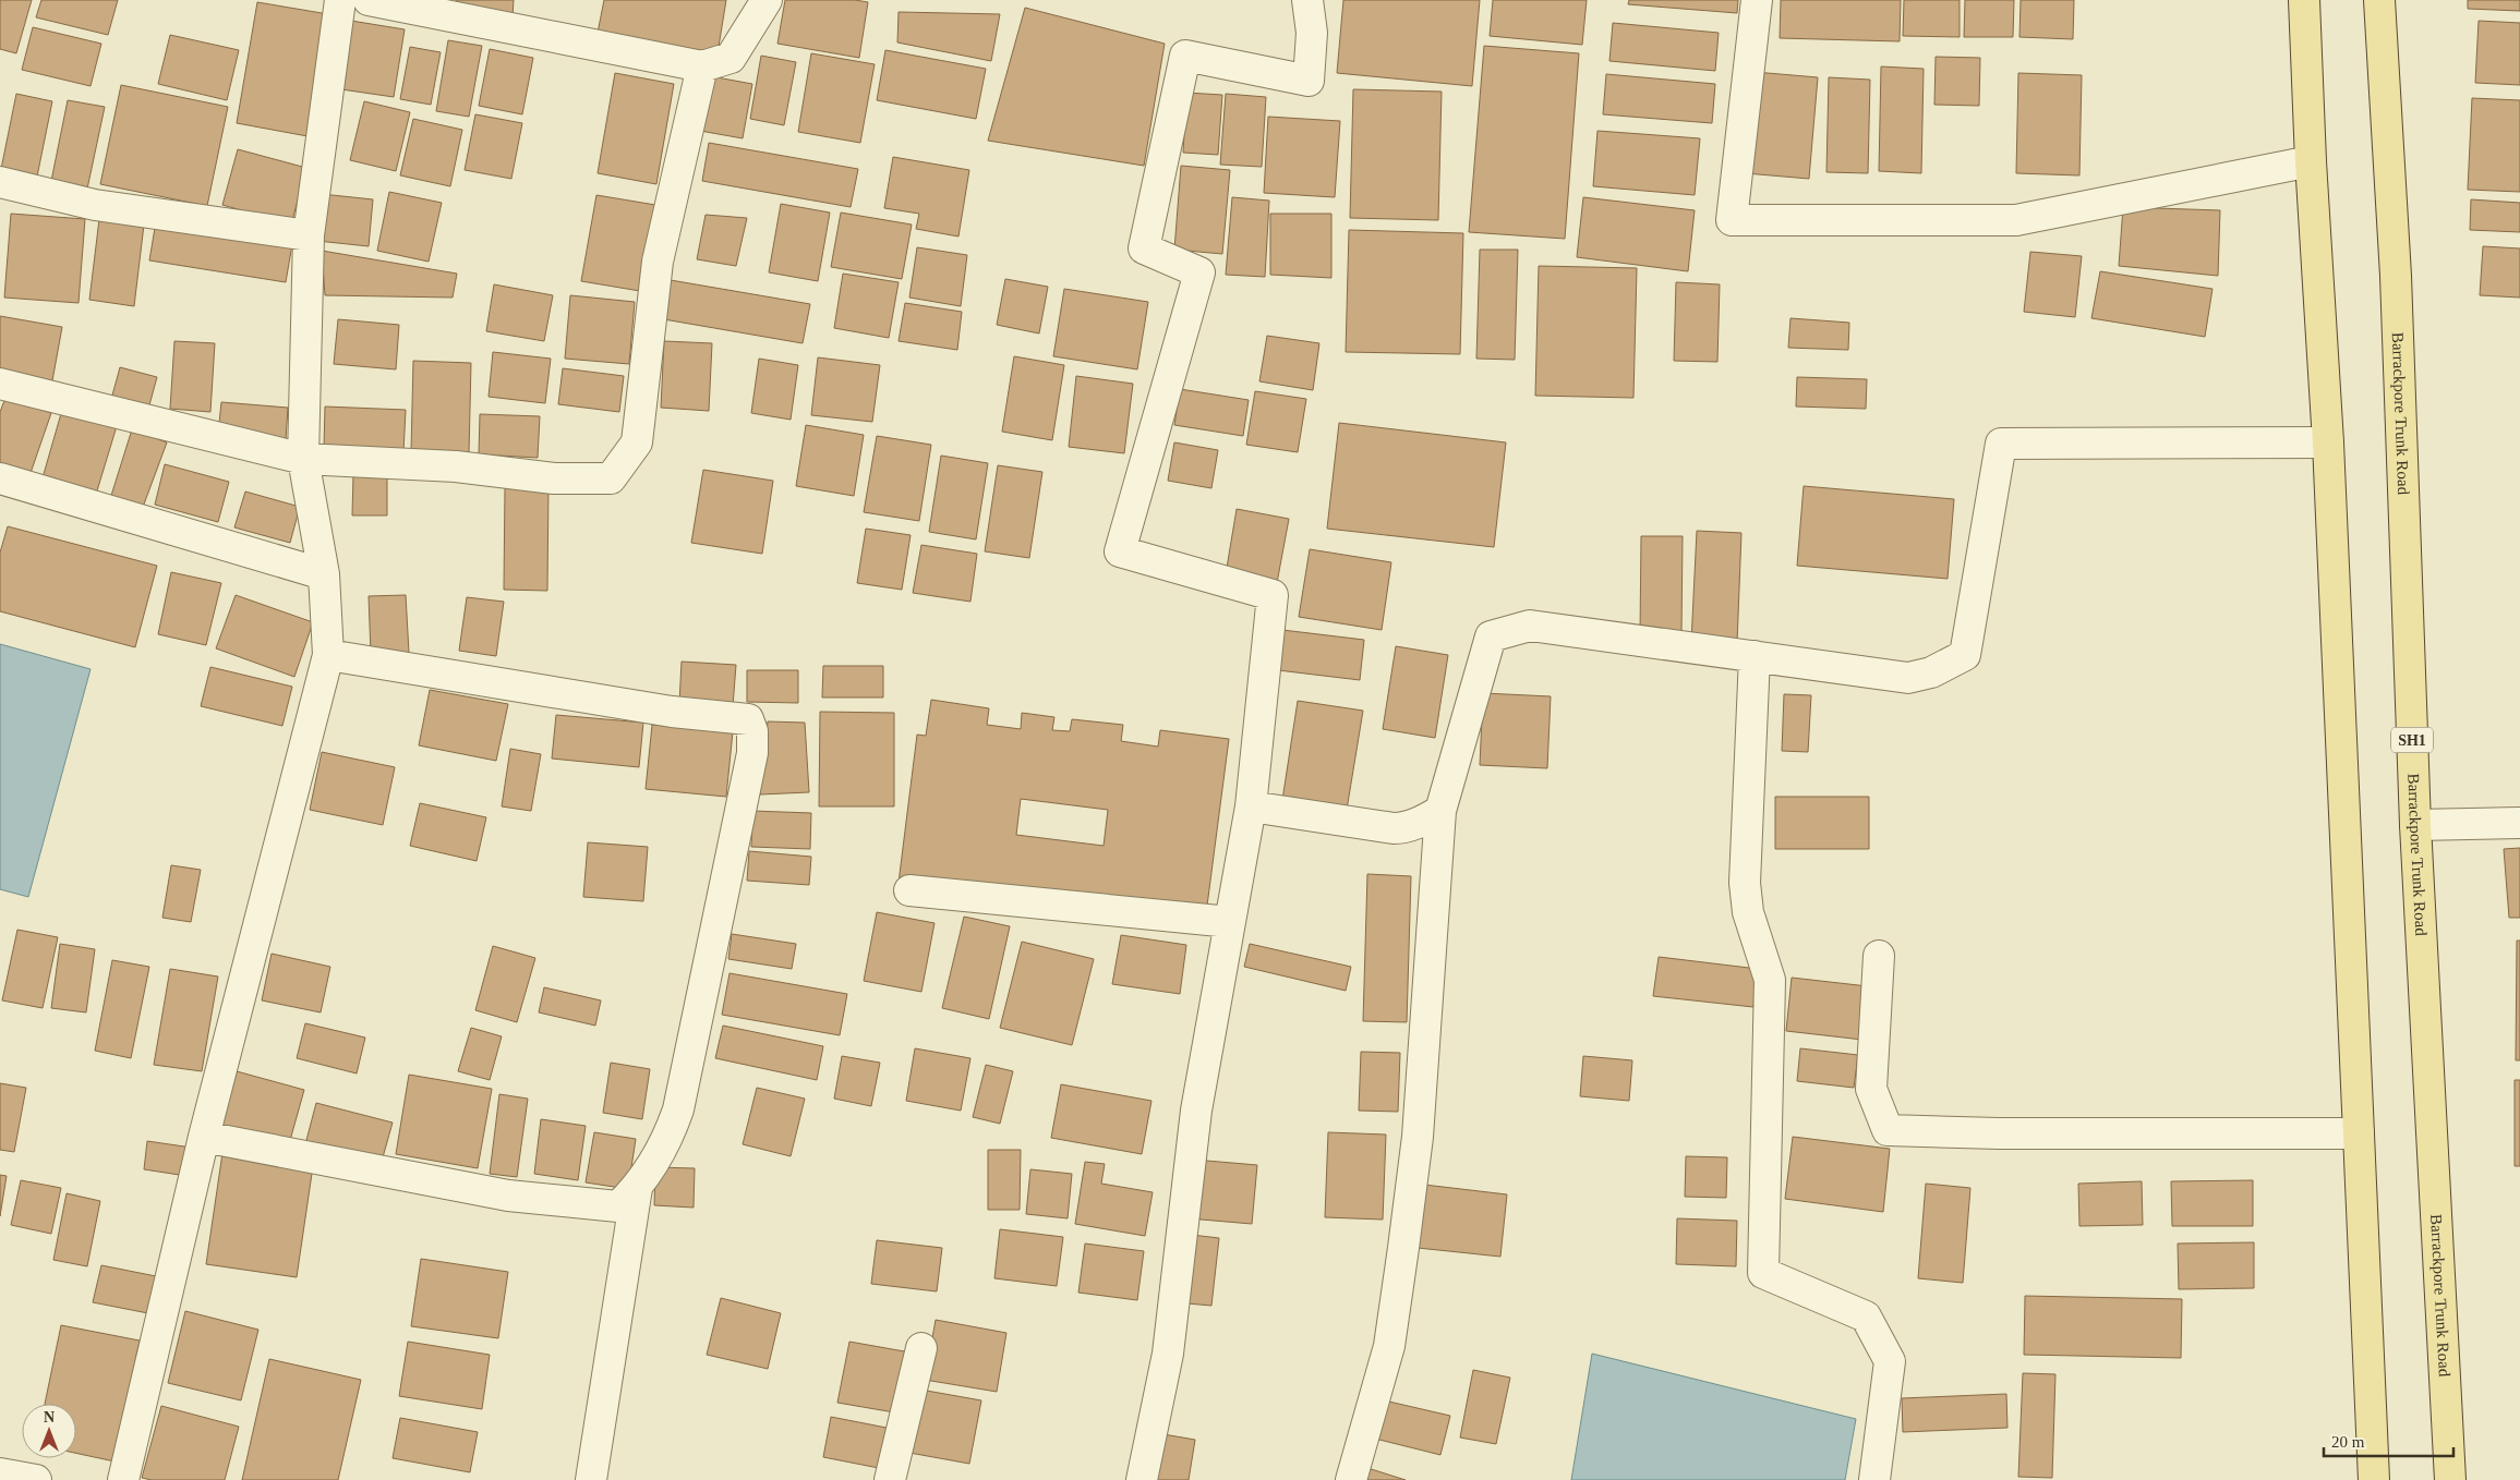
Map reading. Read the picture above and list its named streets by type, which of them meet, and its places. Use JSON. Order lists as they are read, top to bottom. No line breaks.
{"streets":{"main road":["Barrackpore Trunk Road","SH1"]},"scale_bar":"20 m","north":"top"}
